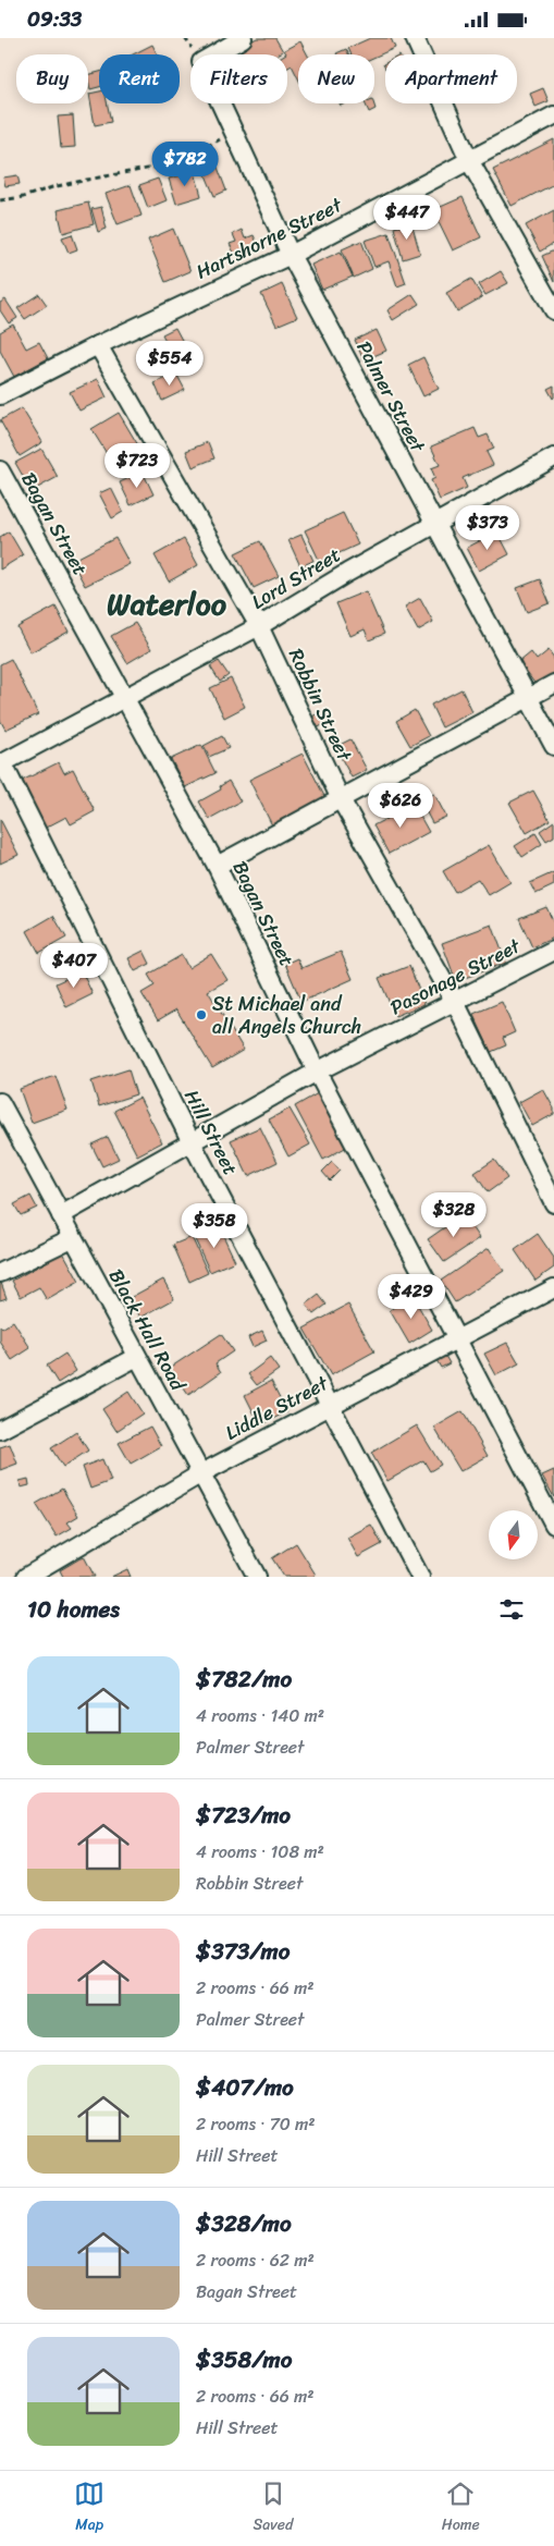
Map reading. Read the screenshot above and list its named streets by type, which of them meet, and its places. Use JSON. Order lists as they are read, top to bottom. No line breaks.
{"streets":{"street":["Hartshorne Street","Palmer Street","Bagan Street","Lord Street","Robbin Street","Pasonage Street","Hill Street","Black Hall Road","Liddle Street"]},"crossings":[["Hartshorne Street","Palmer Street"],["Hartshorne Street","Robbin Street"],["Palmer Street","Lord Street"],["Bagan Street","Lord Street"],["Bagan Street","Pasonage Street"],["Bagan Street","Liddle Street"],["Lord Street","Robbin Street"],["Lord Street","Hill Street"],["Robbin Street","Pasonage Street"],["Pasonage Street","Hill Street"],["Pasonage Street","Black Hall Road"],["Hill Street","Liddle Street"],["Black Hall Road","Liddle Street"]],"districts":["Waterloo"],"places":["St Michael and all Angels Church"],"north":"bottom","page":{"status":"09:33","chip":["Buy","Rent","Filters","New","Apartment"],"price":["$782","$447","$554","$723","$373","$626","$407","$328","$358","$429"],"heading":"10 homes","list":[{"name":"$782/mo","note":"4 rooms · 140 m² · Palmer Street"},{"name":"$723/mo","note":"4 rooms · 108 m² · Robbin Street"},{"name":"$373/mo","note":"2 rooms · 66 m² · Palmer Street"},{"name":"$407/mo","note":"2 rooms · 70 m² · Hill Street"},{"name":"$328/mo","note":"2 rooms · 62 m² · Bagan Street"},{"name":"$358/mo","note":"2 rooms · 66 m² · Hill Street"}],"tabs":["Map","Saved","Home"]}}
